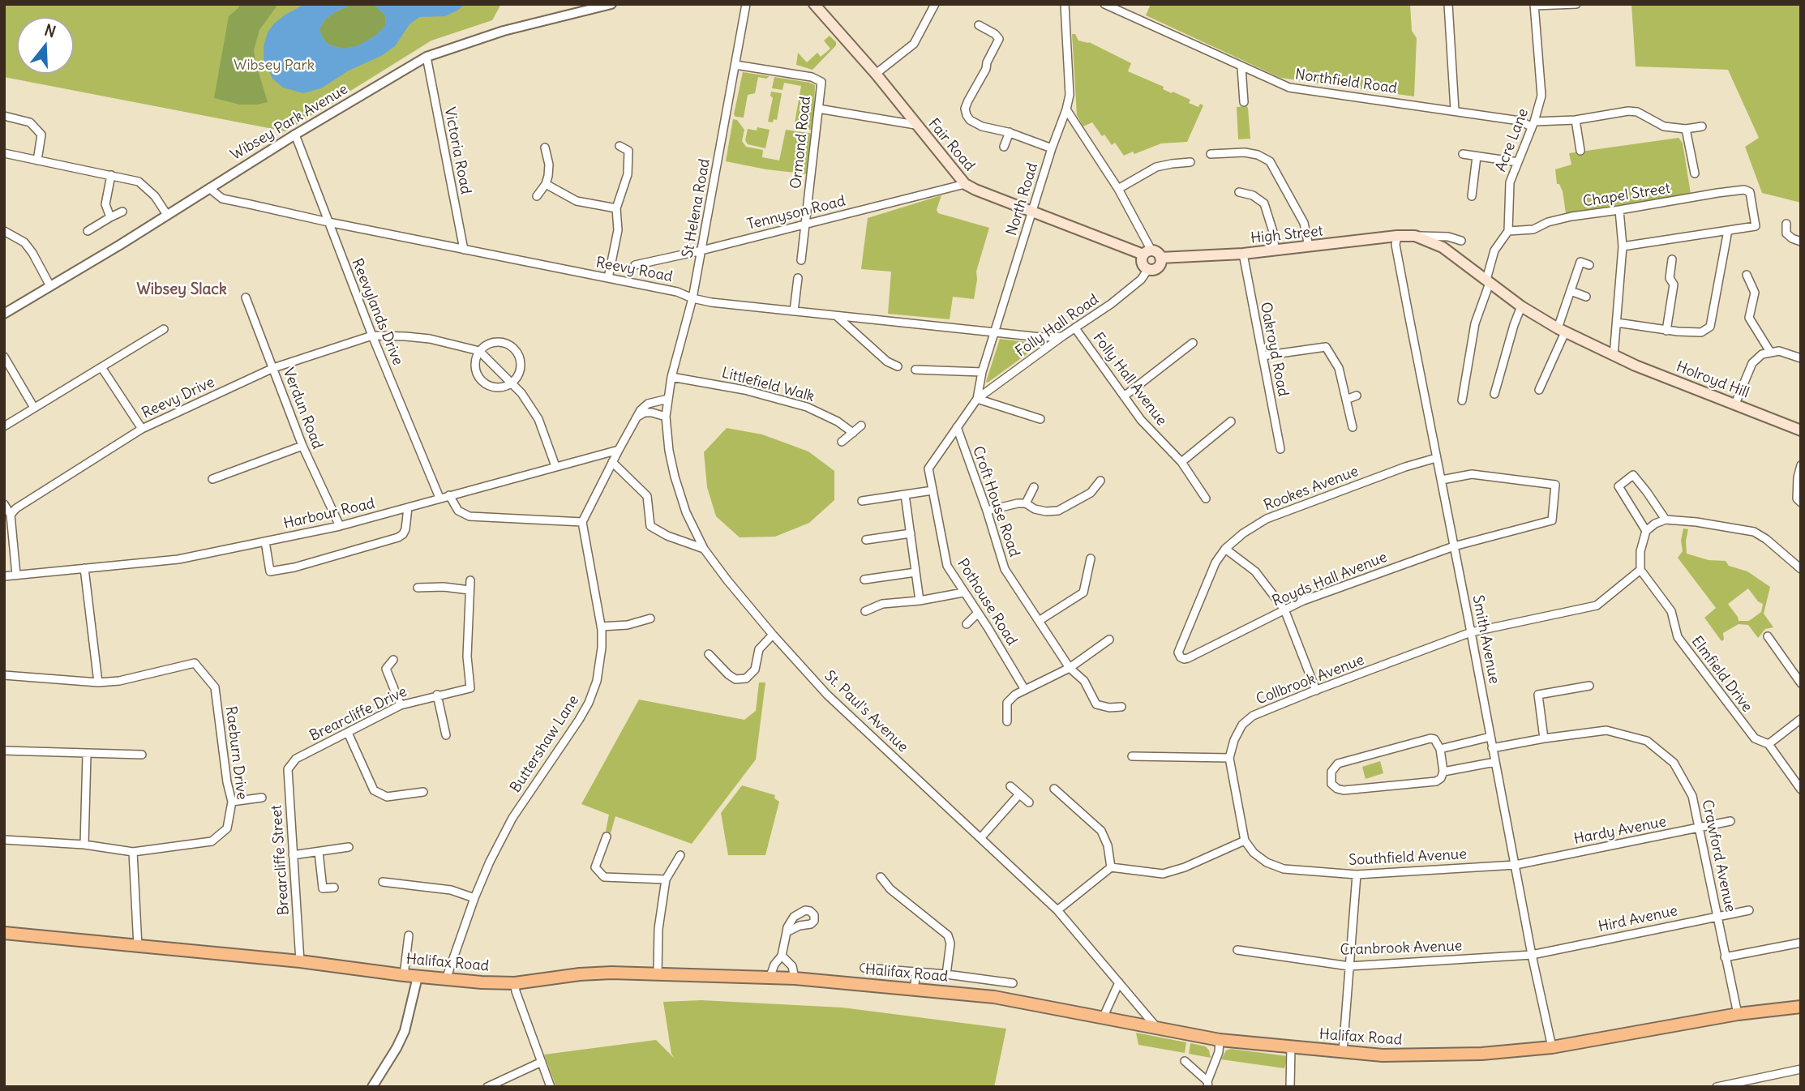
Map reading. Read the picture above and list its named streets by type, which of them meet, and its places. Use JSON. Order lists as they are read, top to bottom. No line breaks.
{"streets":{"highway":["Halifax Road"],"main road":["Fair Road","High Street","Holroyd Hill"],"street":["Northfield Road","Wibsey Park Avenue","Acre Lane","Ormond Road","Victoria Road","Chapel Street","North Road","St Helena Road","Tennyson Road","Reevy Road","Reevylands Drive","Folly Hall Road","Oakroyd Road","Folly Hall Avenue","Littlefield Walk","Reevy Drive","Verdun Road","Rookes Avenue","Croft House Road","Harbour Road","Royds Hall Avenue","Pothouse Road","Smith Avenue","Elmfield Drive","Collbrook Avenue","St. Paul's Avenue","Brearcliffe Drive","Buttershaw Lane","Raeburn Drive","Hardy Avenue","Crawford Avenue","Southfield Avenue","Brearcliffe Street","Hird Avenue","Cranbrook Avenue"]},"crossings":[["Northfield Road","Acre Lane"],["Wibsey Park Avenue","Victoria Road"],["Wibsey Park Avenue","Reevy Road"],["Wibsey Park Avenue","Reevylands Drive"],["Acre Lane","Chapel Street"],["Ormond Road","St Helena Road"],["Ormond Road","Tennyson Road"],["Fair Road","North Road"],["Fair Road","Tennyson Road"],["Fair Road","High Street"],["Fair Road","Folly Hall Road"],["Victoria Road","Reevy Road"],["North Road","Reevy Road"],["North Road","Folly Hall Road"],["St Helena Road","Tennyson Road"],["St Helena Road","Reevy Road"],["St Helena Road","Littlefield Walk"],["St Helena Road","St. Paul's Avenue"],["High Street","Folly Hall Road"],["High Street","Oakroyd Road"],["High Street","Holroyd Hill"],["High Street","Smith Avenue"],["Reevy Road","Reevylands Drive"],["Reevy Road","Folly Hall Road"],["Reevylands Drive","Reevy Drive"],["Reevylands Drive","Harbour Road"],["Folly Hall Road","Folly Hall Avenue"],["Folly Hall Road","Croft House Road"],["Folly Hall Road","Pothouse Road"],["Reevy Drive","Verdun Road"],["Verdun Road","Harbour Road"],["Rookes Avenue","Royds Hall Avenue"],["Rookes Avenue","Smith Avenue"],["Royds Hall Avenue","Smith Avenue"],["Smith Avenue","Collbrook Avenue"],["Smith Avenue","Hardy Avenue"],["Smith Avenue","Crawford Avenue"],["Smith Avenue","Southfield Avenue"],["Smith Avenue","Hird Avenue"],["Smith Avenue","Cranbrook Avenue"],["Smith Avenue","Halifax Road"],["Elmfield Drive","Collbrook Avenue"],["Collbrook Avenue","Southfield Avenue"],["St. Paul's Avenue","Halifax Road"],["Brearcliffe Drive","Brearcliffe Street"],["Buttershaw Lane","Halifax Road"],["Hardy Avenue","Crawford Avenue"],["Hardy Avenue","Southfield Avenue"],["Crawford Avenue","Hird Avenue"],["Crawford Avenue","Halifax Road"],["Brearcliffe Street","Halifax Road"],["Hird Avenue","Cranbrook Avenue"]],"districts":["Wibsey Slack"],"parks":["Wibsey Park"],"north":"top"}
